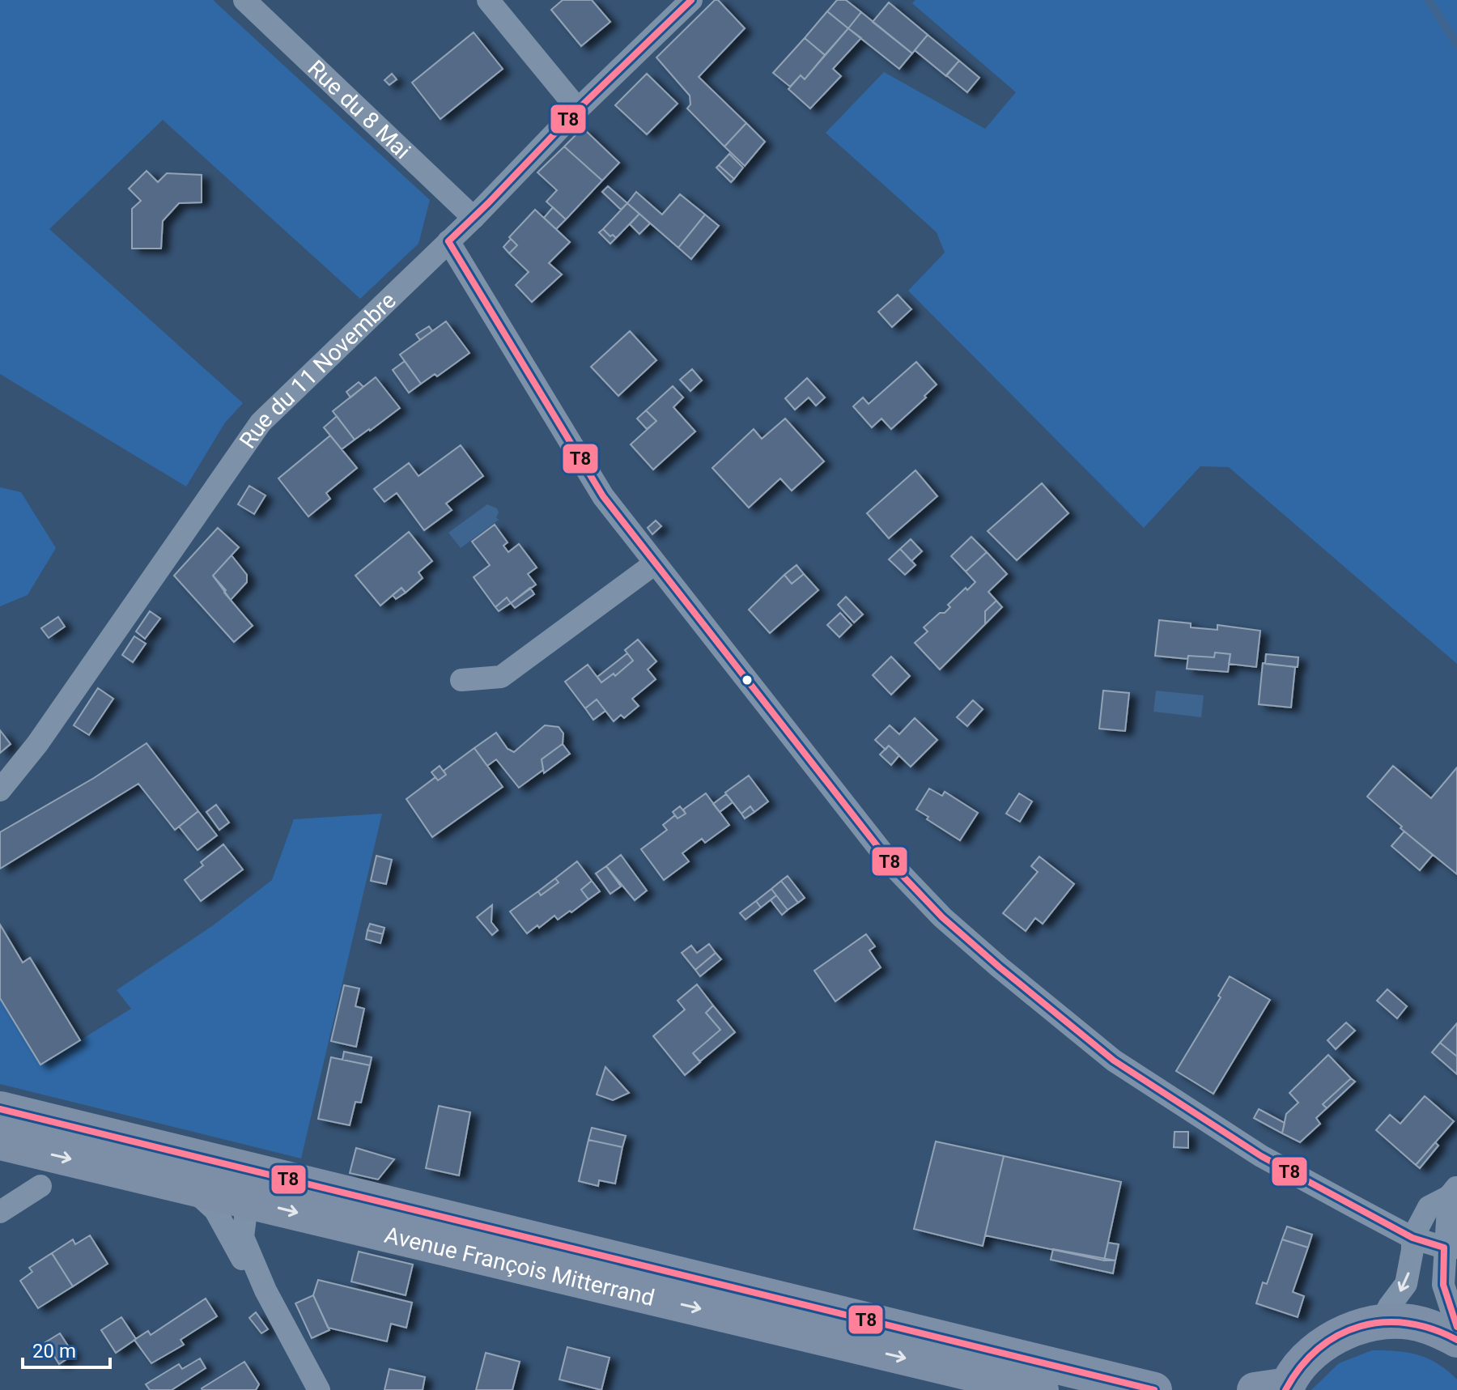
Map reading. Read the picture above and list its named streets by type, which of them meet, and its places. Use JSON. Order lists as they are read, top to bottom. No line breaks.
{"streets":{"main road":["Avenue François Mitterrand"],"street":["Rue du 8 Mai","Rue du 11 Novembre"]},"crossings":[["Rue du 8 Mai","Rue du 11 Novembre"]],"lines":["transit line T8"],"scale_bar":"20 m"}
